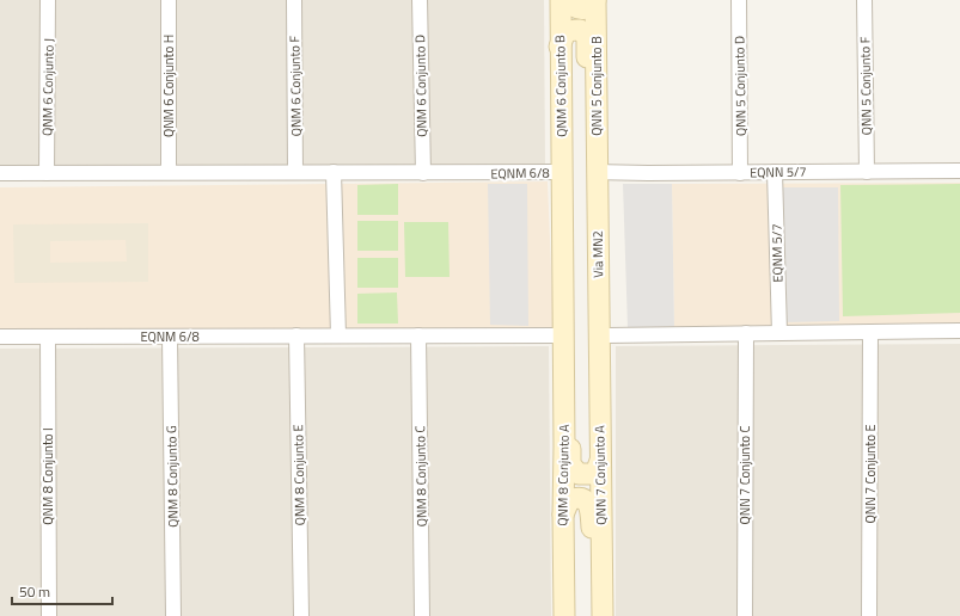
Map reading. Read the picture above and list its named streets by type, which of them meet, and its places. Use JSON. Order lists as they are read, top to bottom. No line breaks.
{"streets":{"main road":["QNM 6 Conjunto B","QNN 5 Conjunto B","Via MN2","QNM 8 Conjunto A","QNN 7 Conjunto A"],"street":["QNM 6 Conjunto H","QNM 6 Conjunto F","QNM 6 Conjunto D","QNN 5 Conjunto D","QNN 5 Conjunto F","QNM 6 Conjunto J","EQNN 5/7","EQNM 6/8","EQNM 5/7","QNN 7 Conjunto E","QNM 8 Conjunto E","QNN 7 Conjunto C","QNM 8 Conjunto I","QNM 8 Conjunto G","QNM 8 Conjunto C"]},"crossings":[["QNM 6 Conjunto H","EQNM 6/8"],["QNM 6 Conjunto F","EQNM 6/8"],["QNM 6 Conjunto D","EQNM 6/8"],["QNM 6 Conjunto B","EQNM 6/8"],["QNN 5 Conjunto B","EQNN 5/7"],["QNN 5 Conjunto B","Via MN2"],["QNN 5 Conjunto D","EQNN 5/7"],["QNN 5 Conjunto F","EQNN 5/7"],["QNM 6 Conjunto J","EQNM 6/8"],["EQNN 5/7","EQNM 5/7"],["EQNN 5/7","Via MN2"],["EQNM 6/8","QNM 8 Conjunto E"],["EQNM 6/8","QNM 8 Conjunto A"],["EQNM 6/8","QNM 8 Conjunto I"],["EQNM 6/8","QNM 8 Conjunto G"],["EQNM 6/8","QNM 8 Conjunto C"],["Via MN2","QNN 7 Conjunto A"]],"scale_bar":"50 m"}
